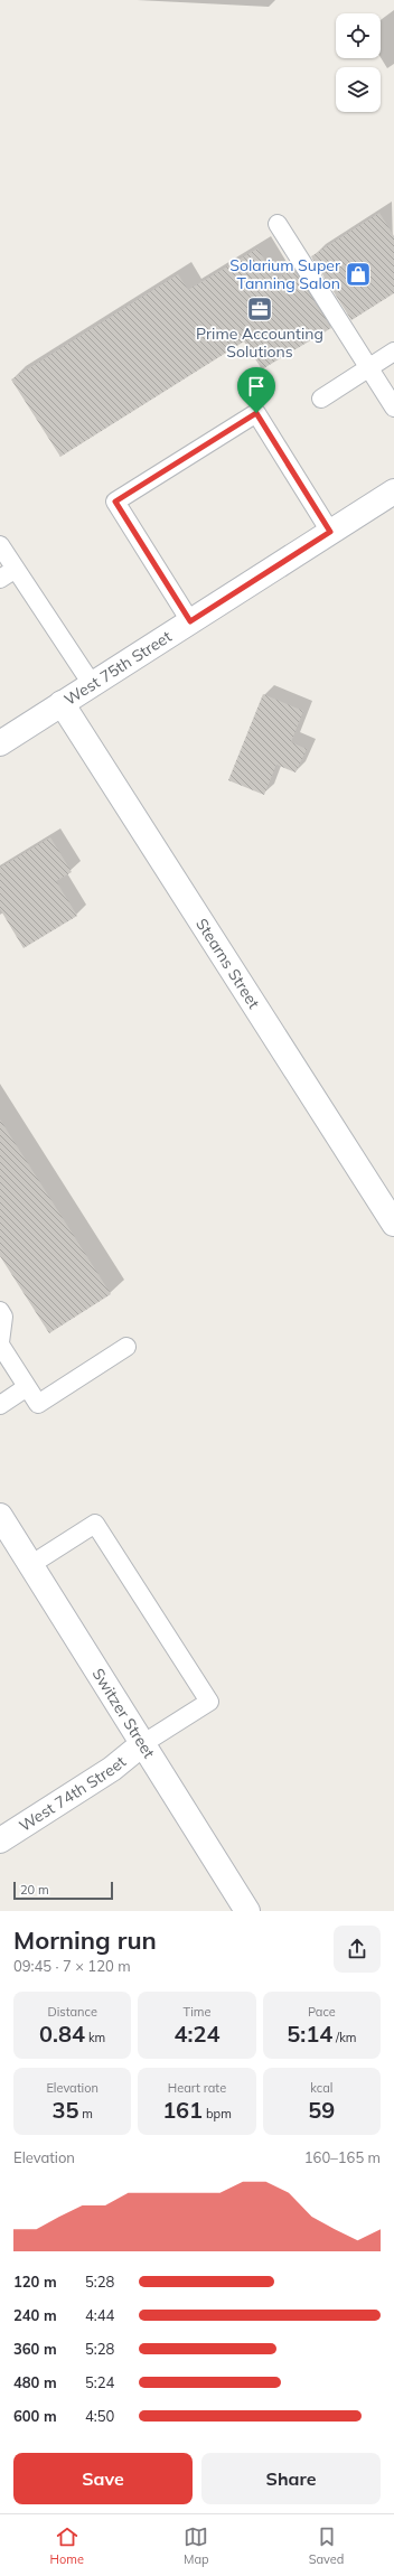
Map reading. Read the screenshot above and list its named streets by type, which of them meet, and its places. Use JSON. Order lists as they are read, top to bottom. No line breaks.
{"streets":{"street":["West 75th Street","Stearns Street","Switzer Street","West 74th Street"]},"crossings":[["West 75th Street","Stearns Street"],["Switzer Street","West 74th Street"]],"places":{"shop":["Solarium Super Tanning Salon"],"office":["Prime Accounting Solutions"]},"scale_bar":"20 m","page":{"scale":"20 m","heading":["Morning run","09:45 · 7 × 120 m"],"stats":[["Distance","0.84 km"],["Time","4:24"],["Pace","5:14 /km"],["Elevation","35 m"],["Heart rate","161 bpm"],["kcal","59"]],"chart":["Elevation","160–165 m"],"list":[{"name":"120 m","note":"5:28"},{"name":"240 m","note":"4:44"},{"name":"360 m","note":"5:28"},{"name":"480 m","note":"5:24"},{"name":"600 m","note":"4:50"}],"buttons":["Save","Share"],"tabs":["Home","Map","Saved"]}}
